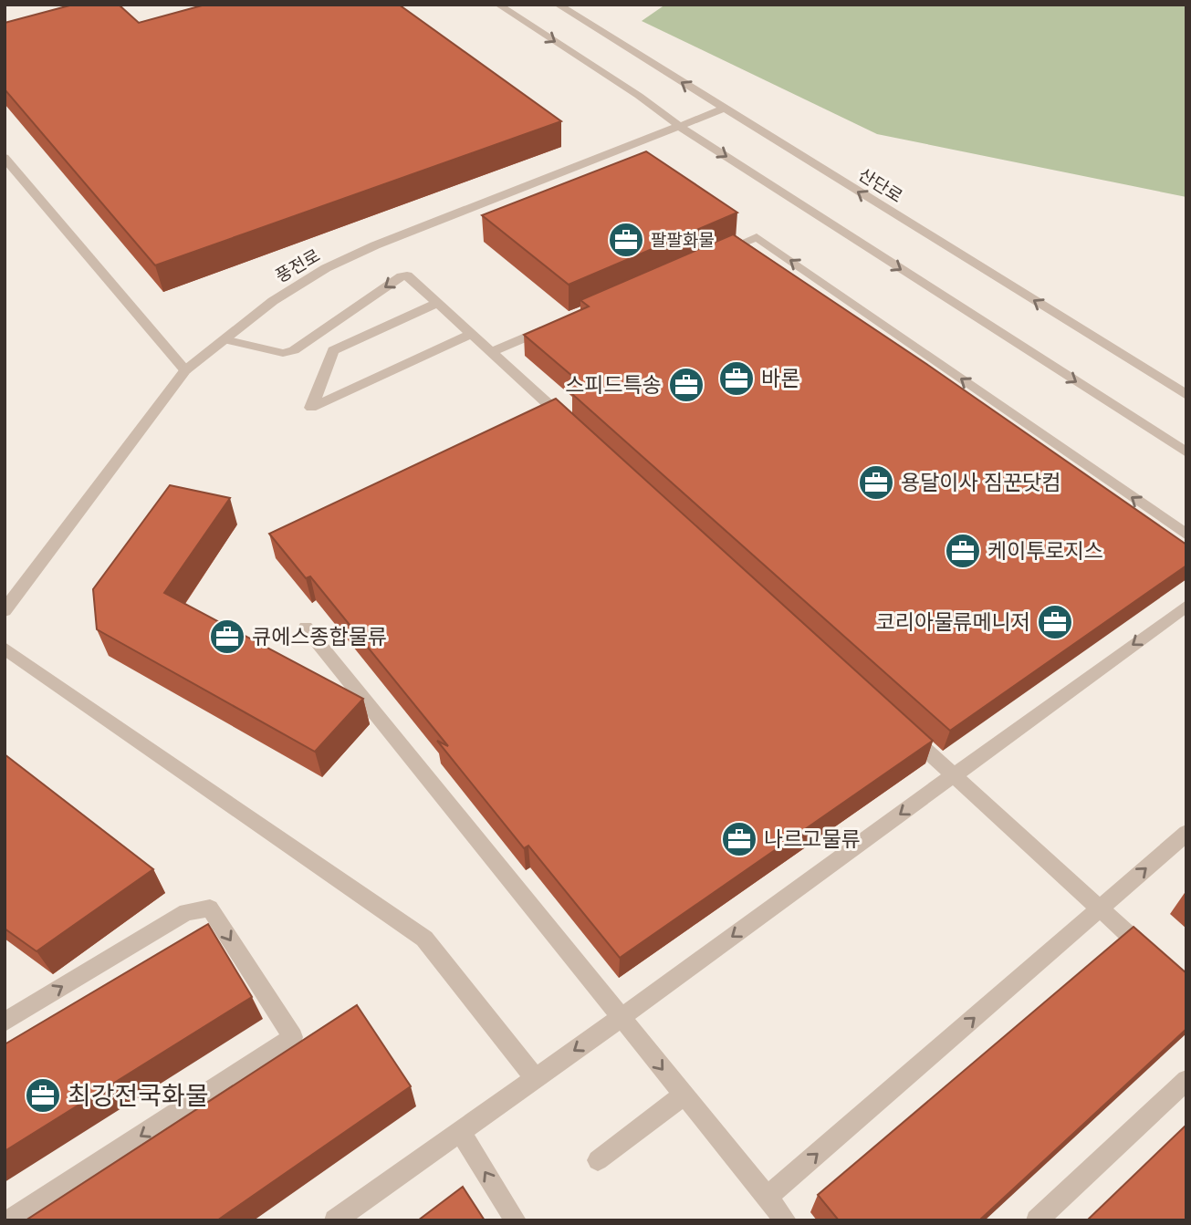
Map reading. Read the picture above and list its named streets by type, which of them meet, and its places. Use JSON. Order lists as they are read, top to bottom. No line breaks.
{"streets":{"street":["산단로","풍전로"]},"crossings":[["산단로","풍전로"]],"places":{"office":["팔팔화물","바론","스피드특송","용달이사 짐꾼닷컴","케이투로지스","코리아물류메니저","큐에스종합물류","나르고물류","최강전국화물"]}}
